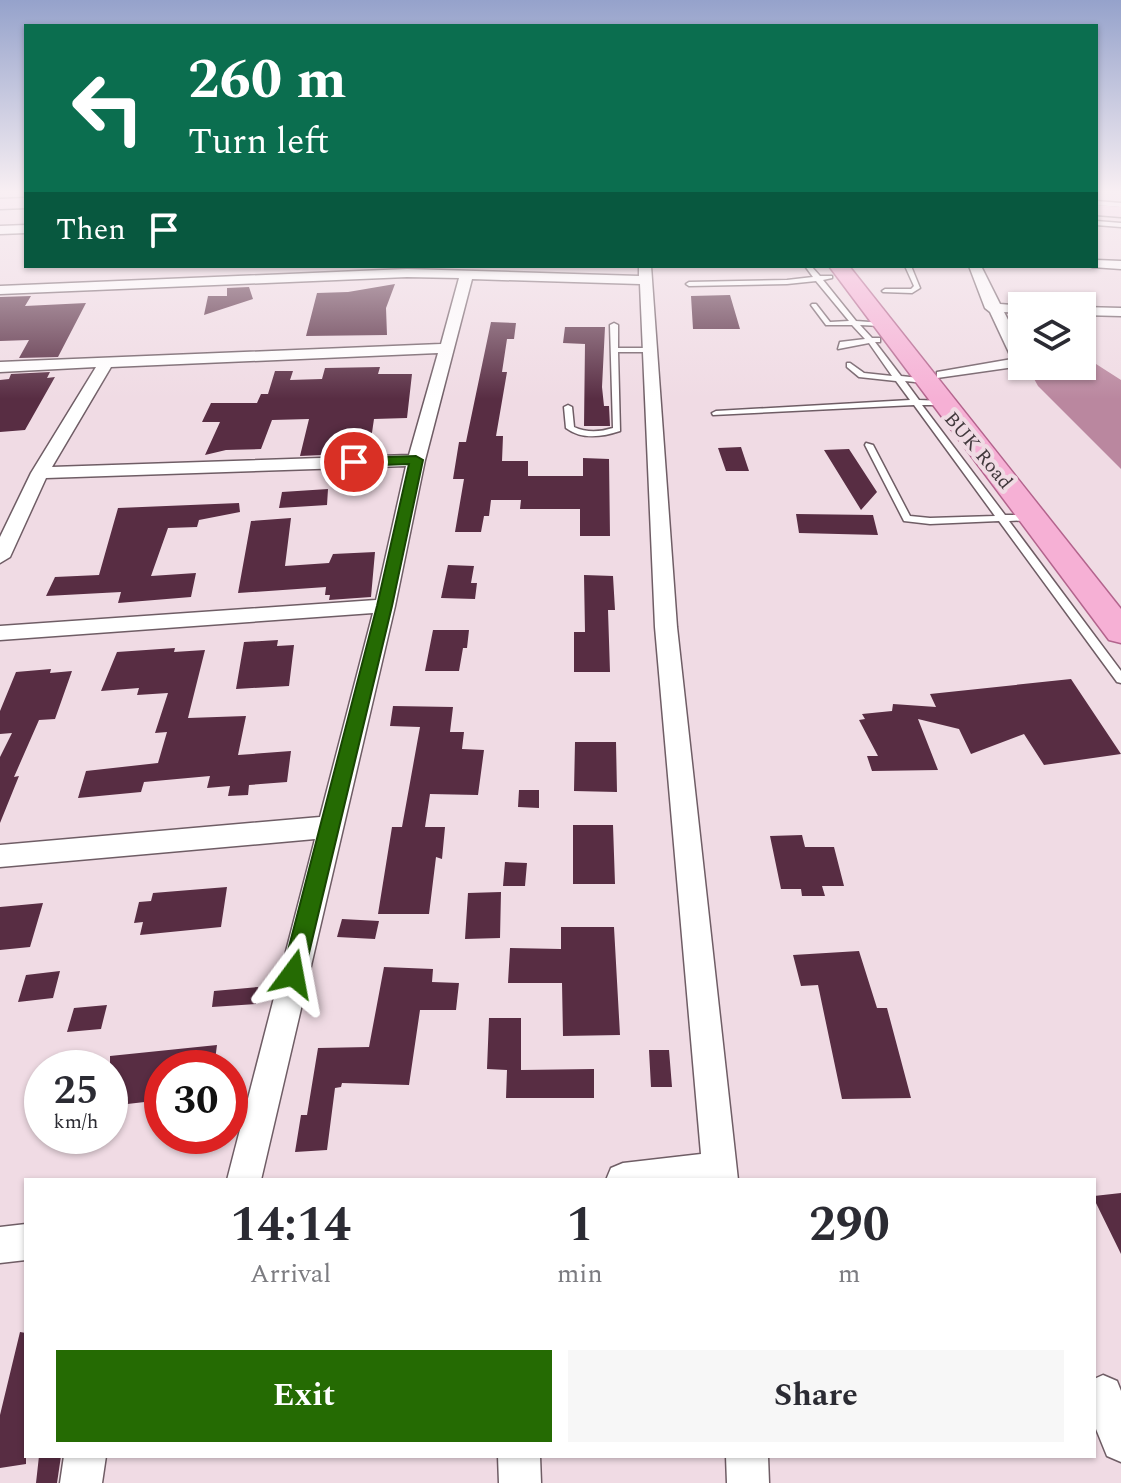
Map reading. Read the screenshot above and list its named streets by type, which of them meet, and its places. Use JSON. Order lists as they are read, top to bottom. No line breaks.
{"streets":{"main road":["BUK Road"]},"page":{"turn":["260 m","Turn left"],"then":"Then","speed":"25 km/h","limit":"30","eta":["14:14","Arrival","1","min","290","m"],"buttons":["Exit","Share"]}}
